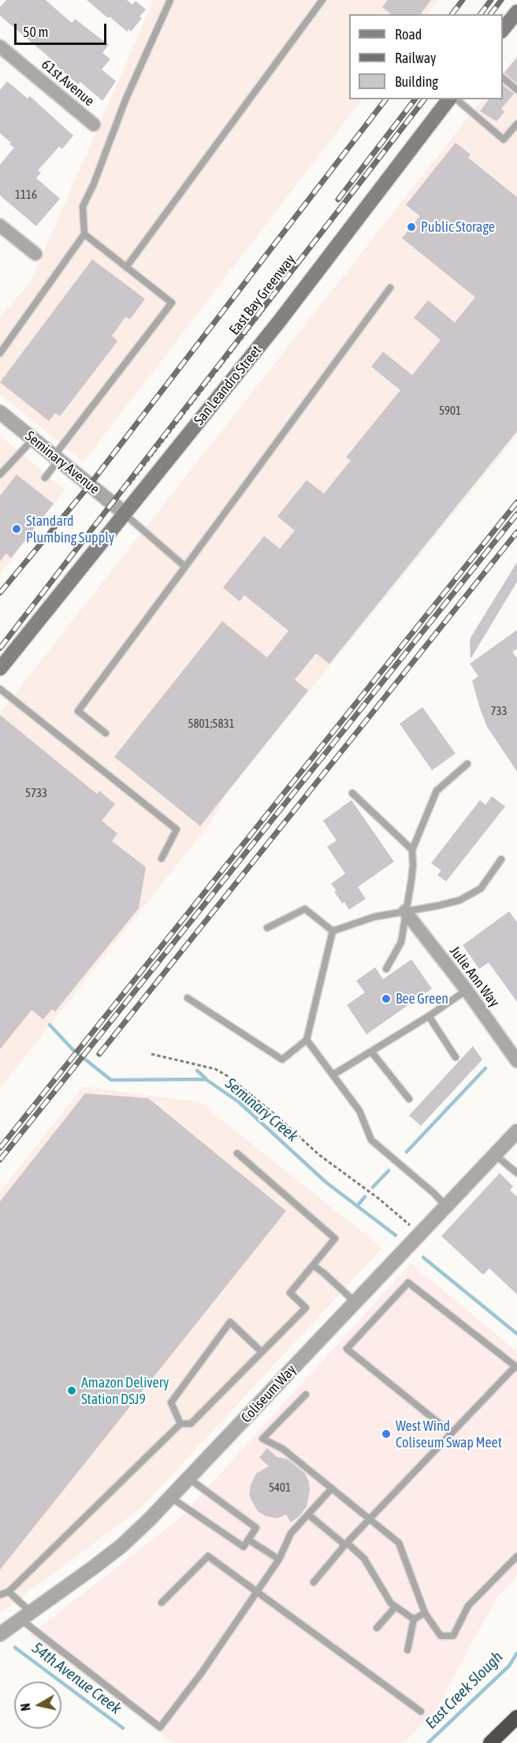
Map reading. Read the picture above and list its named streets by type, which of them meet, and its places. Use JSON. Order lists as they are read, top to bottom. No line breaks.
{"streets":{"main road":["San Leandro Street"],"street":["61st Avenue","Seminary Avenue","Julie Ann Way","Coliseum Way"],"path":["East Bay Greenway"]},"crossings":[["East Bay Greenway","San Leandro Street"],["East Bay Greenway","Seminary Avenue"],["San Leandro Street","Seminary Avenue"]],"water":["Seminary Creek","54th Avenue Creek","East Creek Slough"],"places":["Public Storage","Standard Plumbing Supply","Bee Green","Amazon Delivery Station DSJ9","West Wind Coliseum Swap Meet"],"house_numbers":["1116","5901","733","5801;5831","5733","5401"],"legend":["Road","Railway","Building"],"scale_bar":"50 m","north":"left"}
